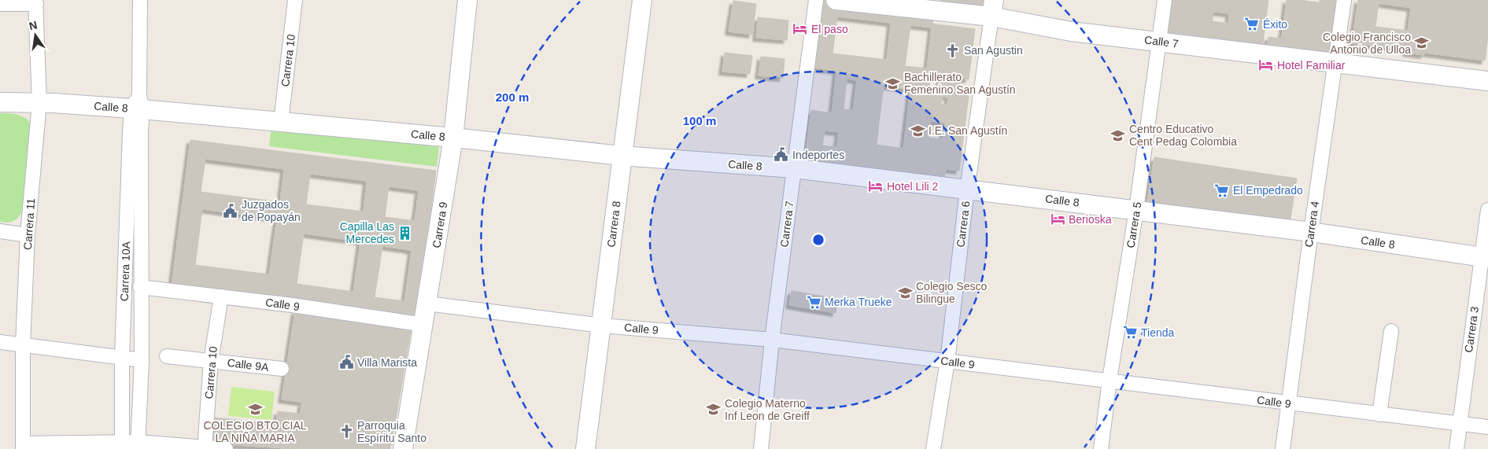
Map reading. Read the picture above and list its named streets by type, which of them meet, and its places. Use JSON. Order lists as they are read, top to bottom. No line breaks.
{"streets":{"street":["Calle 7","Carrera 10","Calle 8","Carrera 11","Carrera 8","Carrera 7","Carrera 6","Carrera 4","Carrera 9","Carrera 5","Carrera 10A","Calle 9","Carrera 3","Calle 9A"]},"crossings":[["Calle 7","Carrera 6"],["Calle 7","Carrera 4"],["Calle 7","Carrera 5"],["Carrera 10","Calle 8"],["Carrera 10","Calle 9"],["Carrera 10","Calle 9A"],["Calle 8","Carrera 11"],["Calle 8","Carrera 8"],["Calle 8","Carrera 7"],["Calle 8","Carrera 6"],["Calle 8","Carrera 4"],["Calle 8","Carrera 9"],["Calle 8","Carrera 5"],["Calle 8","Carrera 10A"],["Calle 8","Carrera 3"],["Carrera 8","Calle 9"],["Carrera 7","Calle 9"],["Carrera 6","Calle 9"],["Carrera 4","Calle 9"],["Carrera 9","Calle 9"],["Carrera 5","Calle 9"],["Carrera 10A","Calle 9"],["Calle 9","Carrera 3"]],"places":{"supermarket":["Éxito","El Empedrado","Merka Trueke","Tienda"],"hotel":["El paso","Hotel Familiar","Hotel Lili 2","Berioska"],"school or university":["Colegio Francisco Antonio de Ulloa","Bachillerato Femenino San Agustín","I.E. San Agustín","Centro Educativo Cent Pedag Colombia","Colegio Sesco Bilingue","COLEGIO BTO CIAL LA NIÑA MARIA","Colegio Materno Inf Leon de Greiff"],"church":["San Agustin","Parroquia Espíritu Santo"],"public building":["Indeportes","Juzgados de Popayán","Villa Marista"],"building":["Capilla Las Mercedes"]},"north":"top","rings":["200 m","100 m"]}
